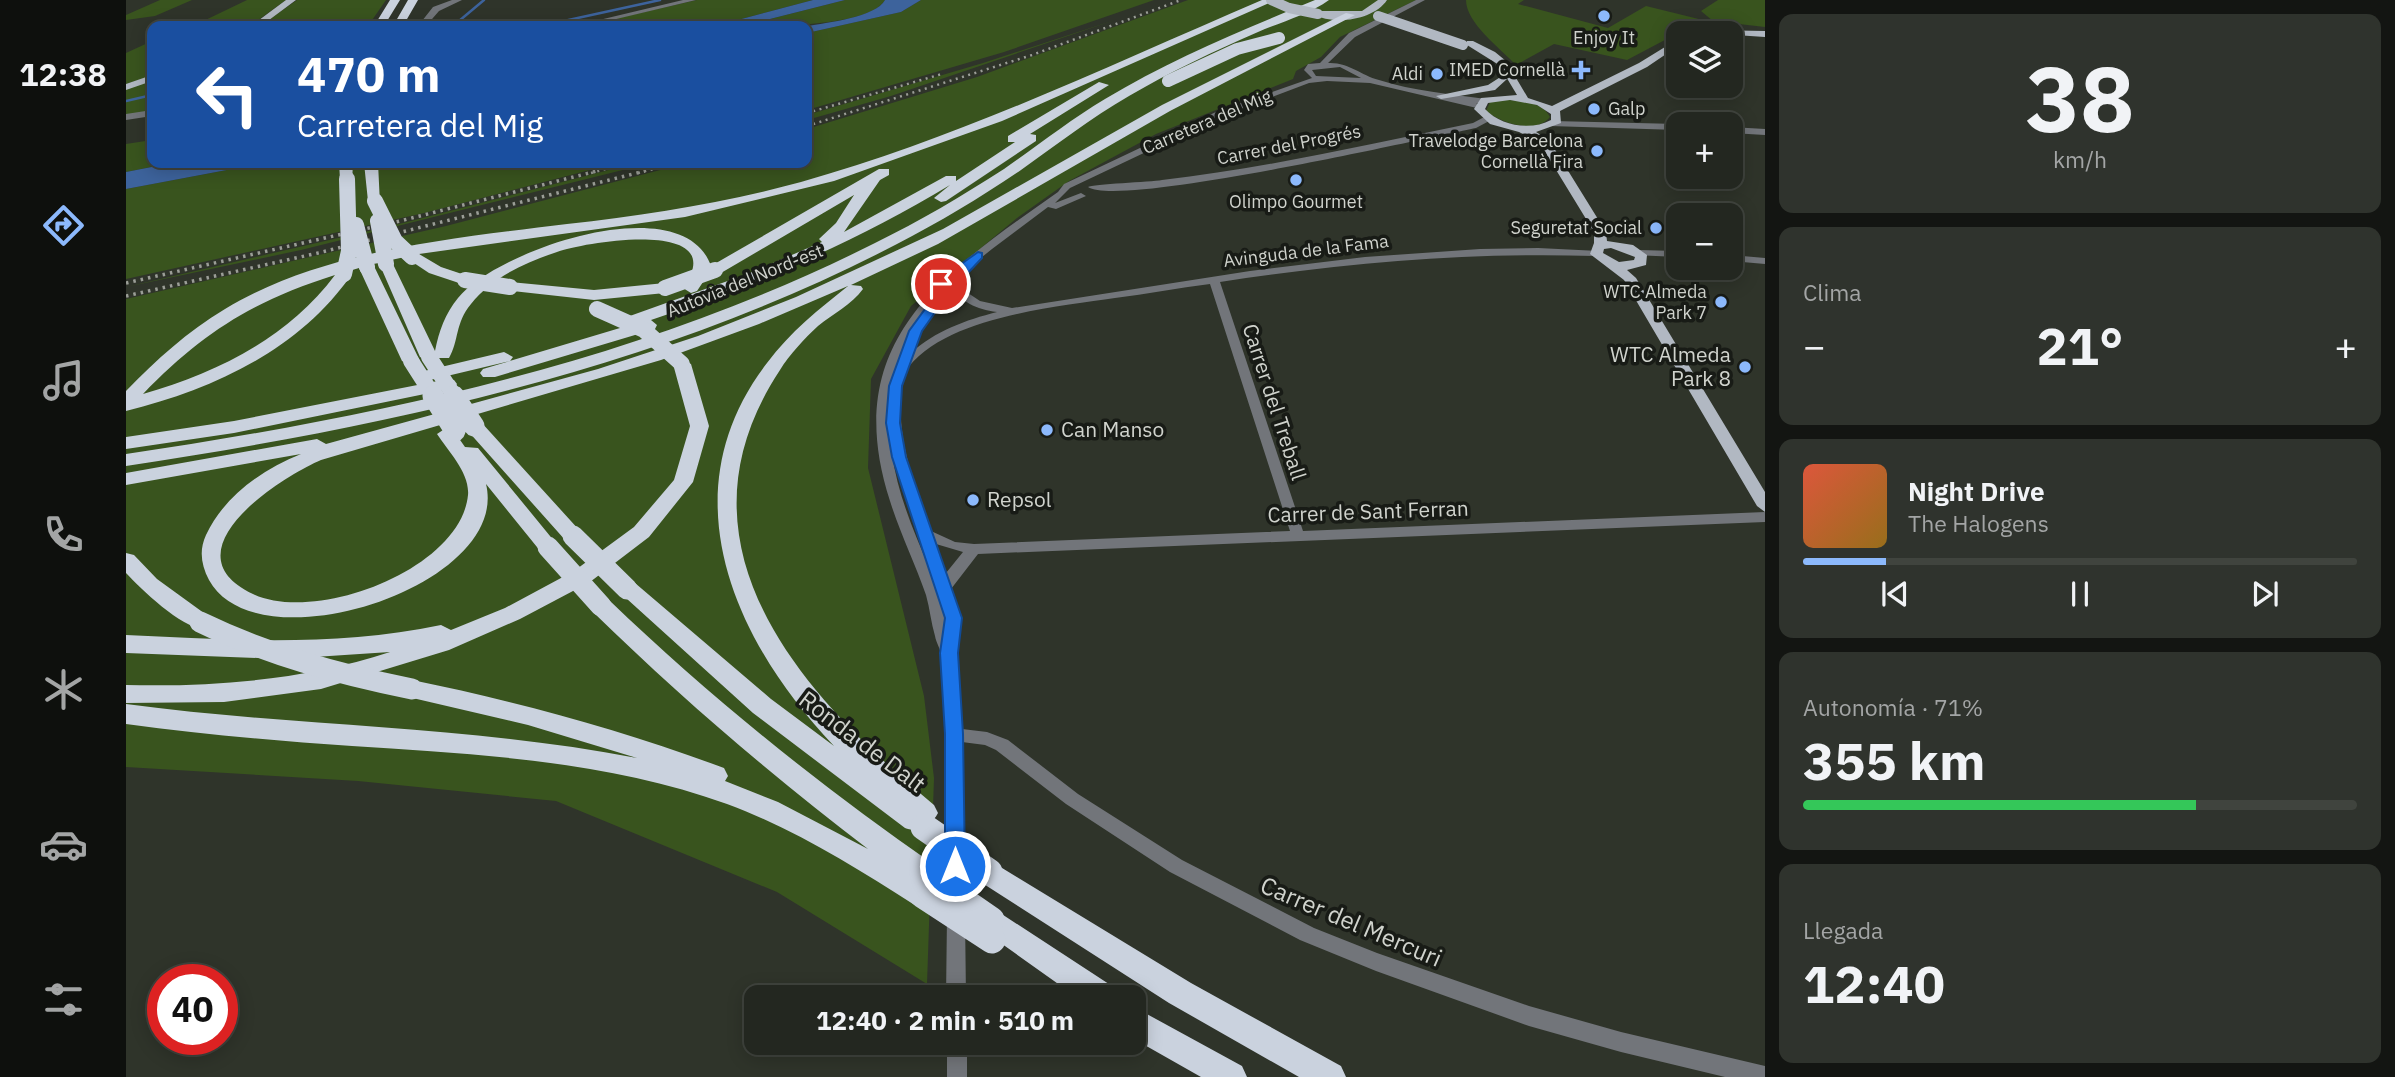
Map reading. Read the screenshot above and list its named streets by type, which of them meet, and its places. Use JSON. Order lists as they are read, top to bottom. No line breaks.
{"streets":{"highway":["Autovia del Nord-est","Ronda de Dalt"],"street":["Carretera del Mig","Carrer del Progrés","Avinguda de la Fama","Carrer del Treball","Carrer de Sant Ferran","Carrer del Mercuri"]},"crossings":[["Carretera del Mig","Carrer del Progrés"],["Carretera del Mig","Carrer de Sant Ferran"],["Carretera del Mig","Carrer del Mercuri"],["Avinguda de la Fama","Carrer del Treball"],["Autovia del Nord-est","Ronda de Dalt"],["Carrer del Treball","Carrer de Sant Ferran"]],"places":{"other":["Enjoy It","Aldi","Galp","Travelodge Barcelona Cornellà Fira","Olimpo Gourmet","Seguretat Social","WTC Almeda Park 7","WTC Almeda Park 8","Can Manso","Repsol"],"health":["IMED Cornellà"]},"page":{"tabs":"12:38","tile":[["38","km/h"],"Clima",["Autonomía · 71%","355 km"],["Llegada","12:40"]],"map_buttons":["+","−"],"turn":["470 m","Carretera del Mig"],"heat":["−","21°","+"],"song":["Night Drive","The Halogens"],"limit":"40","trip":"12:40 · 2 min · 510 m"}}
